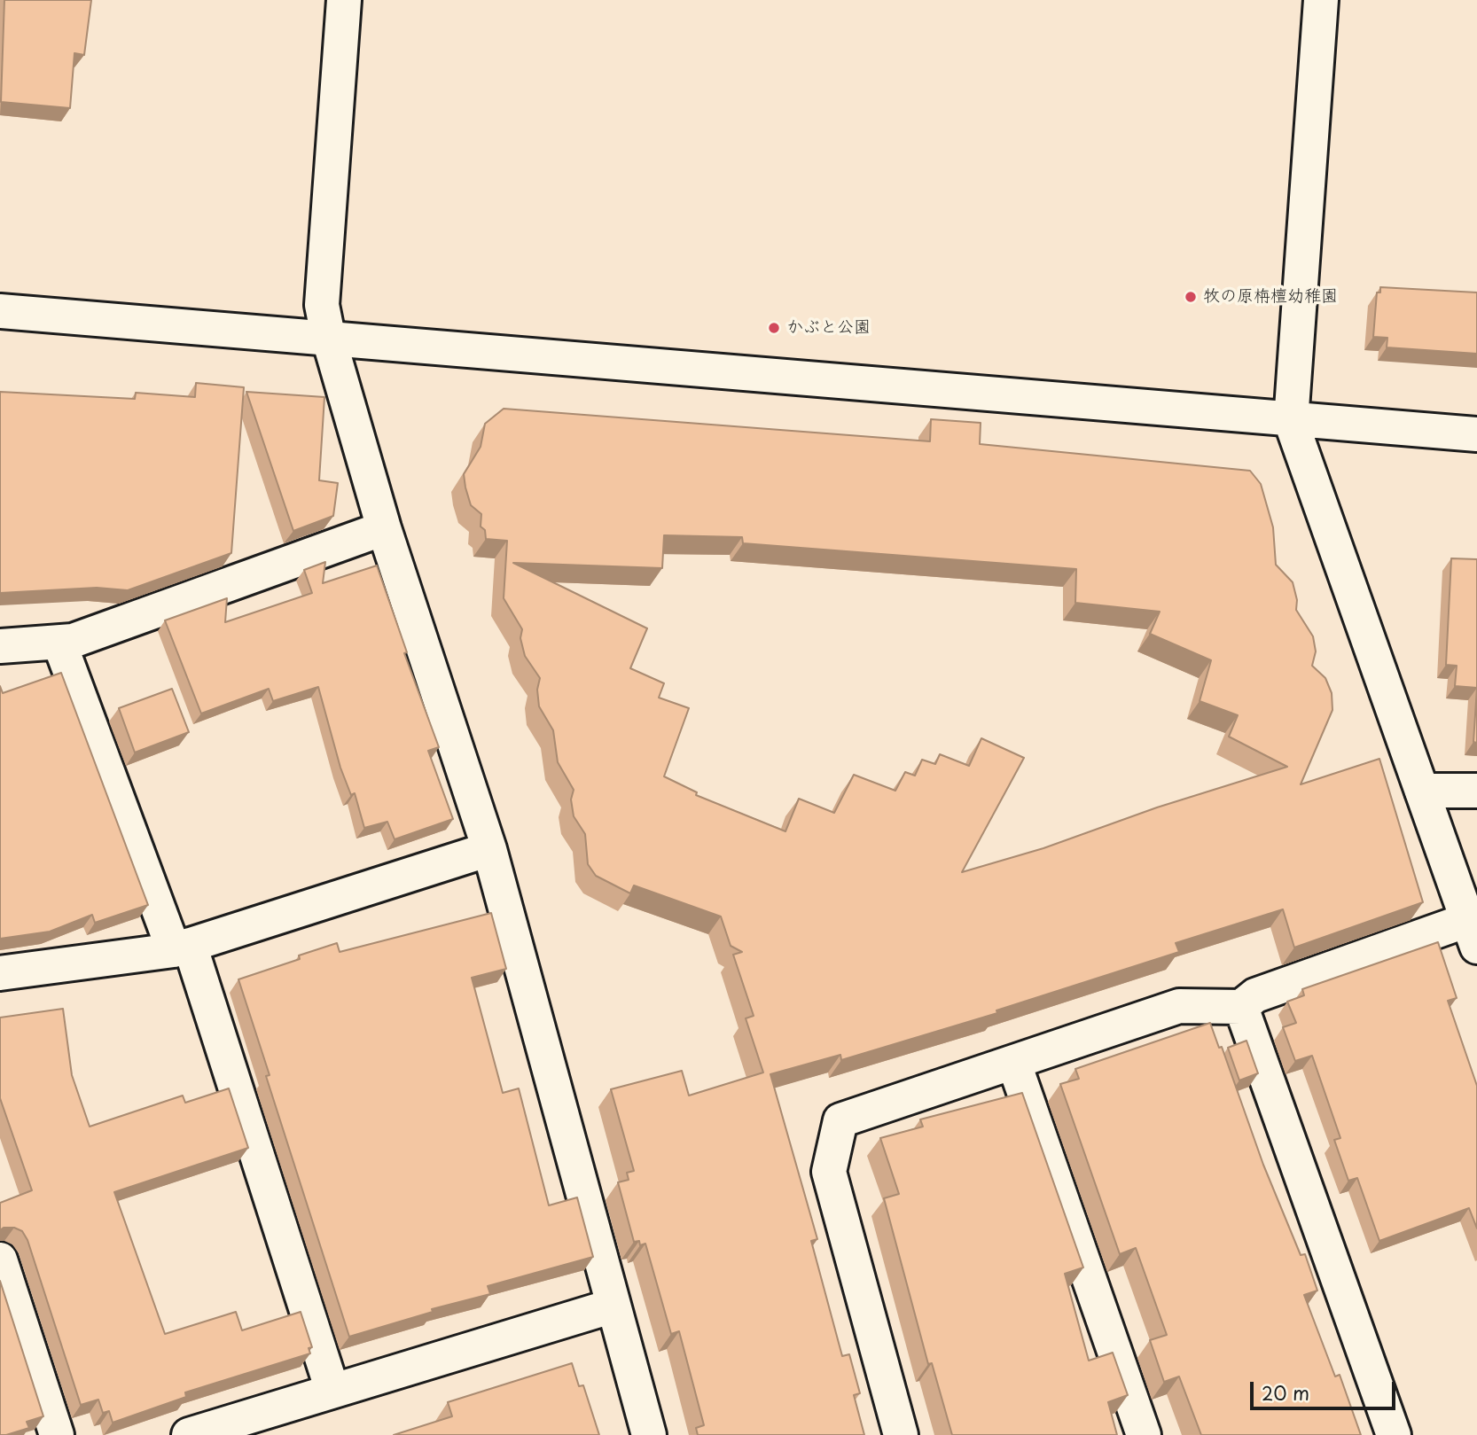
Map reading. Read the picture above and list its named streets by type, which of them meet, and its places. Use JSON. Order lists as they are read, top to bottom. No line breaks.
{"places":["牧の原栴檀幼稚園","かぶと公園"],"scale_bar":"20 m"}
